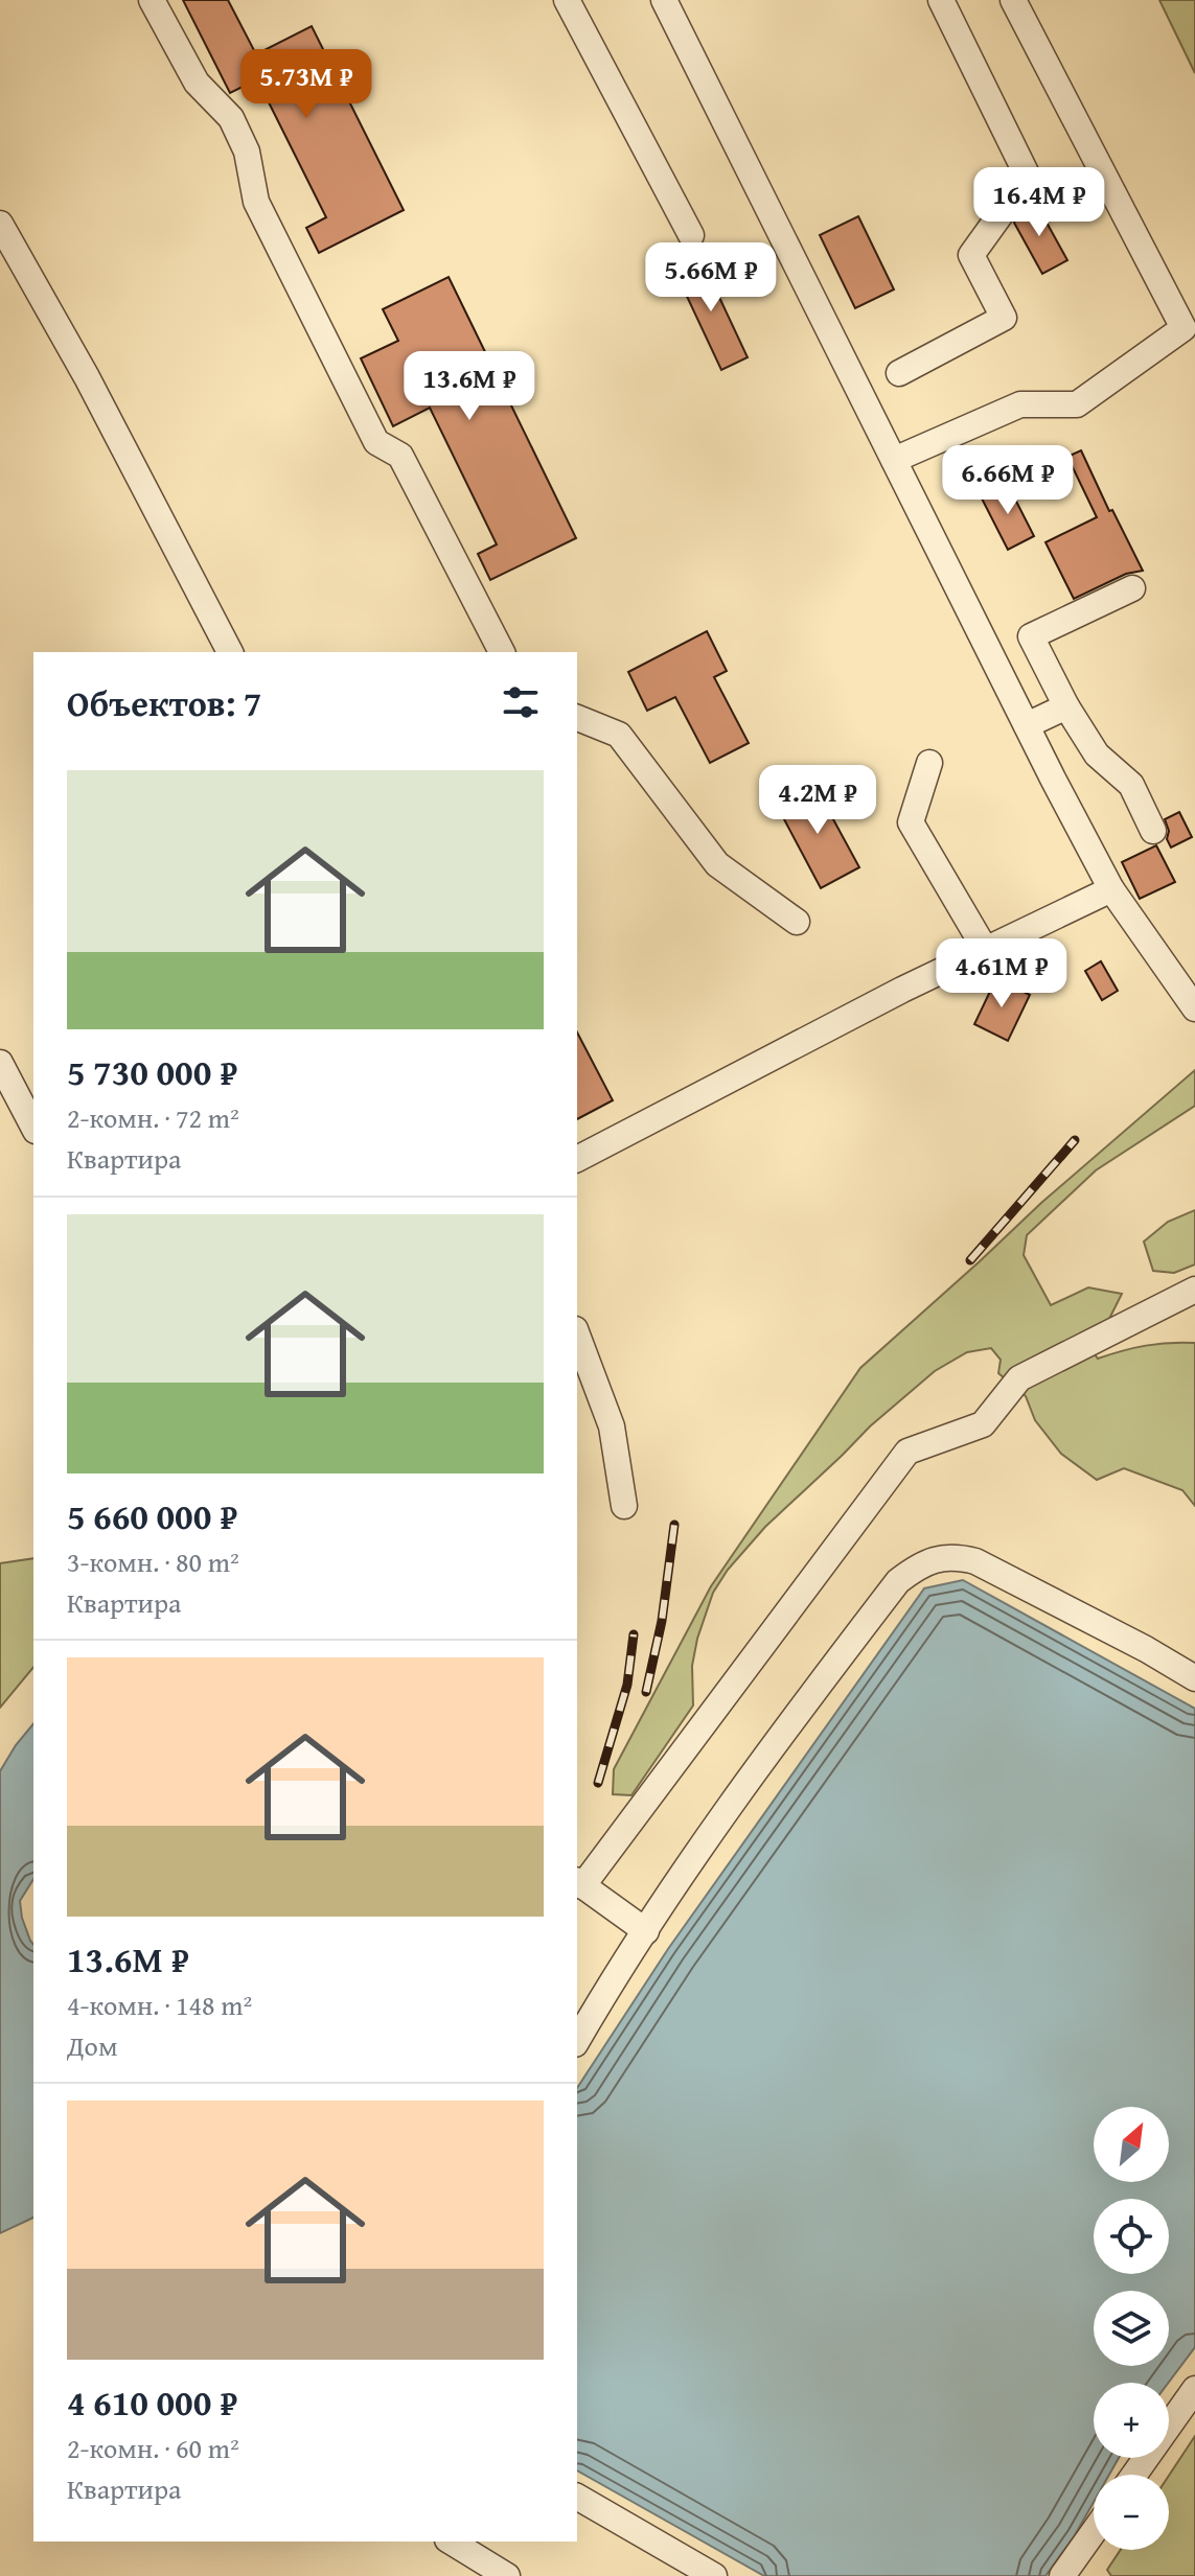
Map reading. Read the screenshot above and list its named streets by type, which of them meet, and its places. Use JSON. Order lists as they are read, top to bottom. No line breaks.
{"north":"top right","page":{"price":["5.73M ₽","16.4M ₽","5.66M ₽","13.6M ₽","6.66M ₽","4.2M ₽","4.61M ₽"],"heading":"Объектов: 7","list":[{"name":"5 730 000 ₽","note":"2-комн. · 72 m² · Квартира"},{"name":"5 660 000 ₽","note":"3-комн. · 80 m² · Квартира"},{"name":"13.6M ₽","note":"4-комн. · 148 m² · Дом"},{"name":"4 610 000 ₽","note":"2-комн. · 60 m² · Квартира"}],"map_buttons":["+","−"]}}
